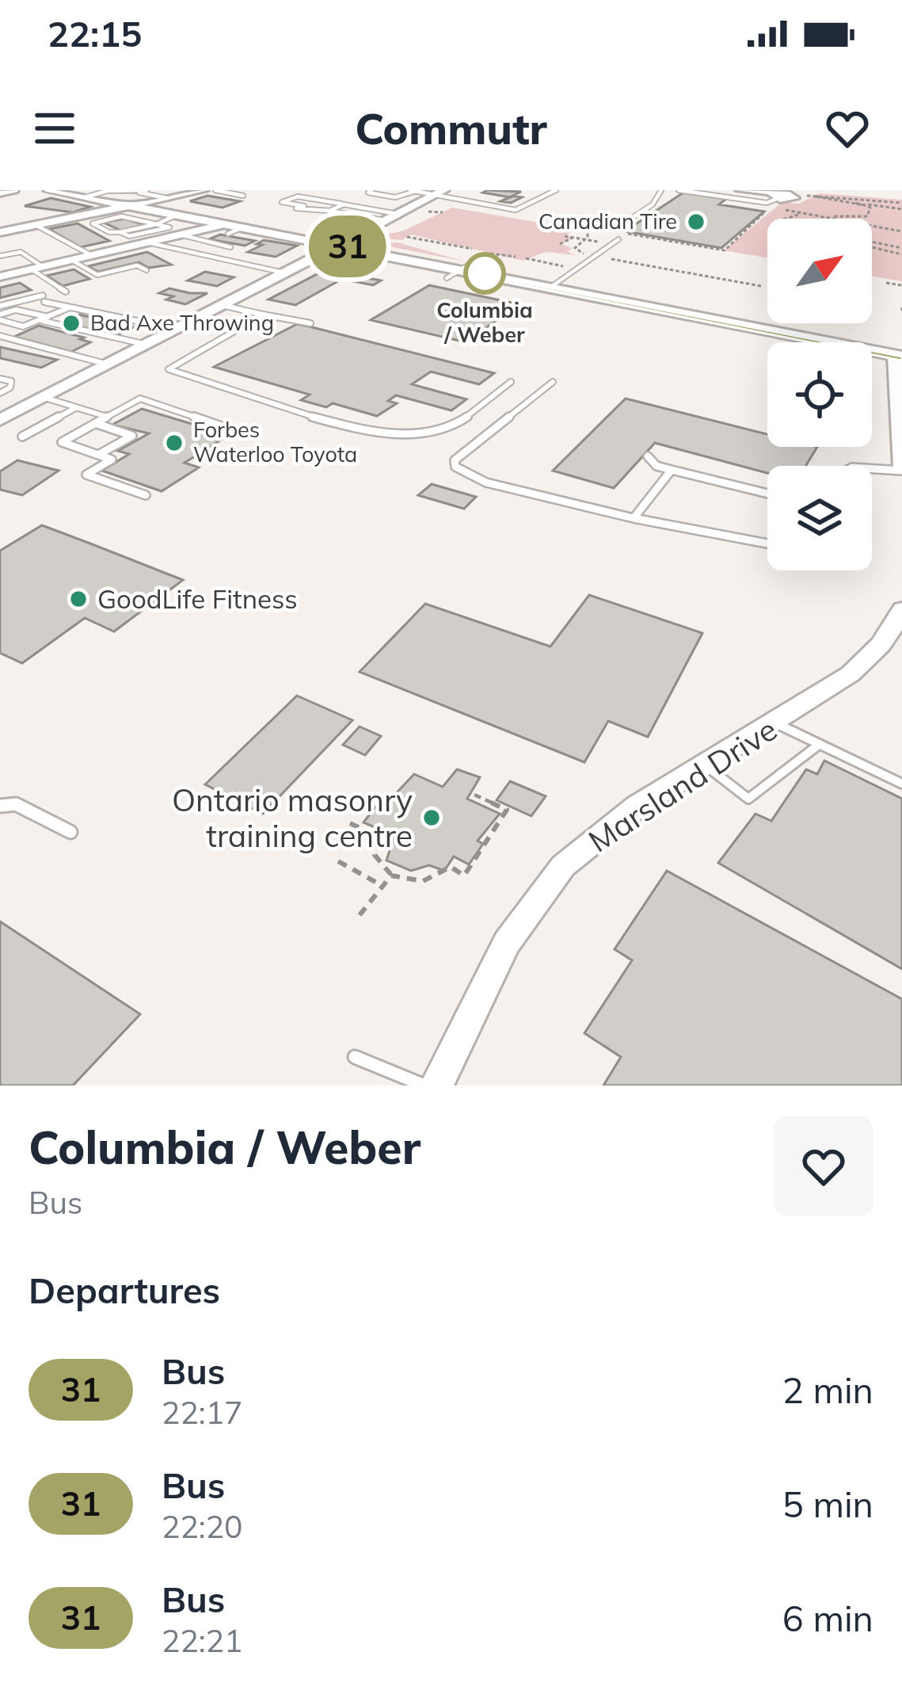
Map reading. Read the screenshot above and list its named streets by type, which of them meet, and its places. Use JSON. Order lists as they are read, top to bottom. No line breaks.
{"streets":{"street":["Marsland Drive"]},"places":["Canadian Tire","Columbia / Weber","Bad Axe Throwing","Forbes Waterloo Toyota","GoodLife Fitness","Ontario masonry training centre"],"lines":["bus line 31"],"north":"top right","page":{"status":"22:15","header":"Commutr","on_map":"31","heading":[["Columbia / Weber","Bus"],"Departures"],"list":[{"mark":"31","name":"Bus","note":"22:17","value":"2 min"},{"mark":"31","name":"Bus","note":"22:20","value":"5 min"},{"mark":"31","name":"Bus","note":"22:21","value":"6 min"}]}}
